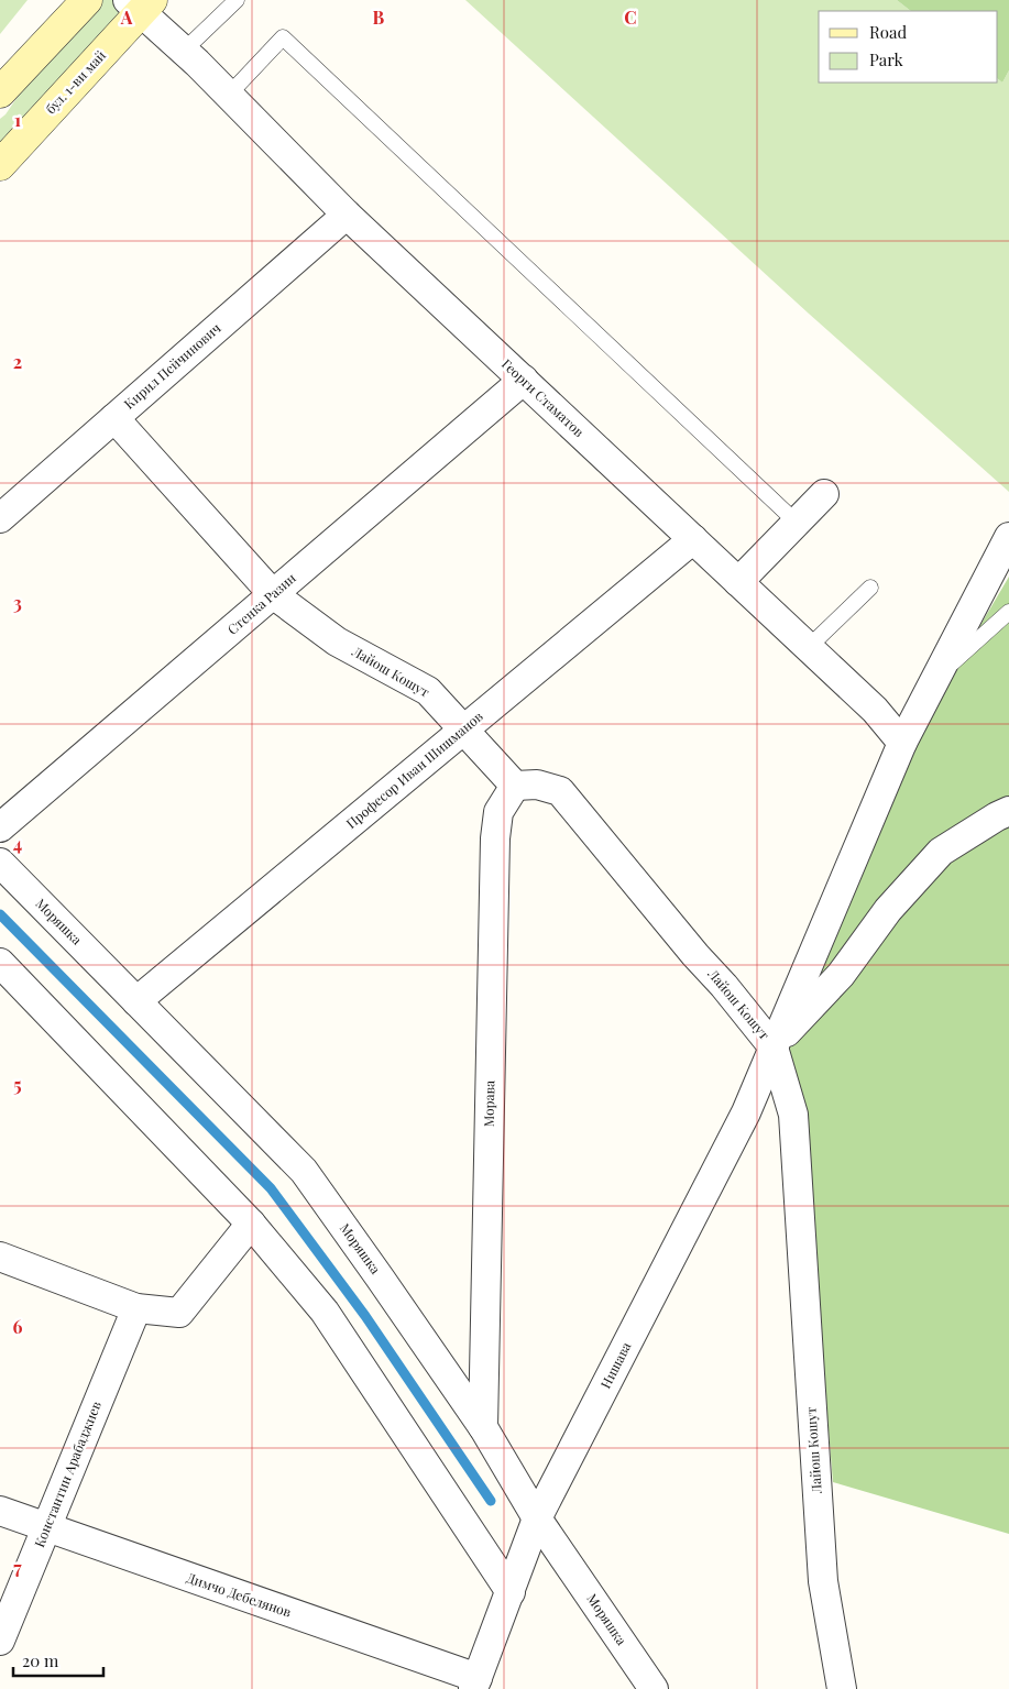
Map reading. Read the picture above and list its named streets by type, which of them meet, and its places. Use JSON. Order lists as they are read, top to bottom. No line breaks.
{"streets":{"main road":["бул. 1-ви май"],"street":["Кирил Пейчинович","Георги Стаматов","Стенка Разин","Лайош Кошут","Професор Иван Шишманов","Моряшка","Морава","Нишава","Константин Арабаджиев","Димчо Дебелянов"]},"crossings":[["бул. 1-ви май","Георги Стаматов"],["Кирил Пейчинович","Георги Стаматов"],["Кирил Пейчинович","Лайош Кошут"],["Георги Стаматов","Стенка Разин"],["Георги Стаматов","Професор Иван Шишманов"],["Георги Стаматов","Нишава"],["Стенка Разин","Лайош Кошут"],["Лайош Кошут","Професор Иван Шишманов"],["Лайош Кошут","Морава"],["Лайош Кошут","Нишава"],["Професор Иван Шишманов","Моряшка"],["Моряшка","Морава"],["Моряшка","Нишава"],["Нишава","Димчо Дебелянов"],["Константин Арабаджиев","Димчо Дебелянов"]],"legend":["Road","Park"],"scale_bar":"20 m","grid":{"columns":["A","B","C"],"rows":["1","2","3","4","5","6","7"]}}
